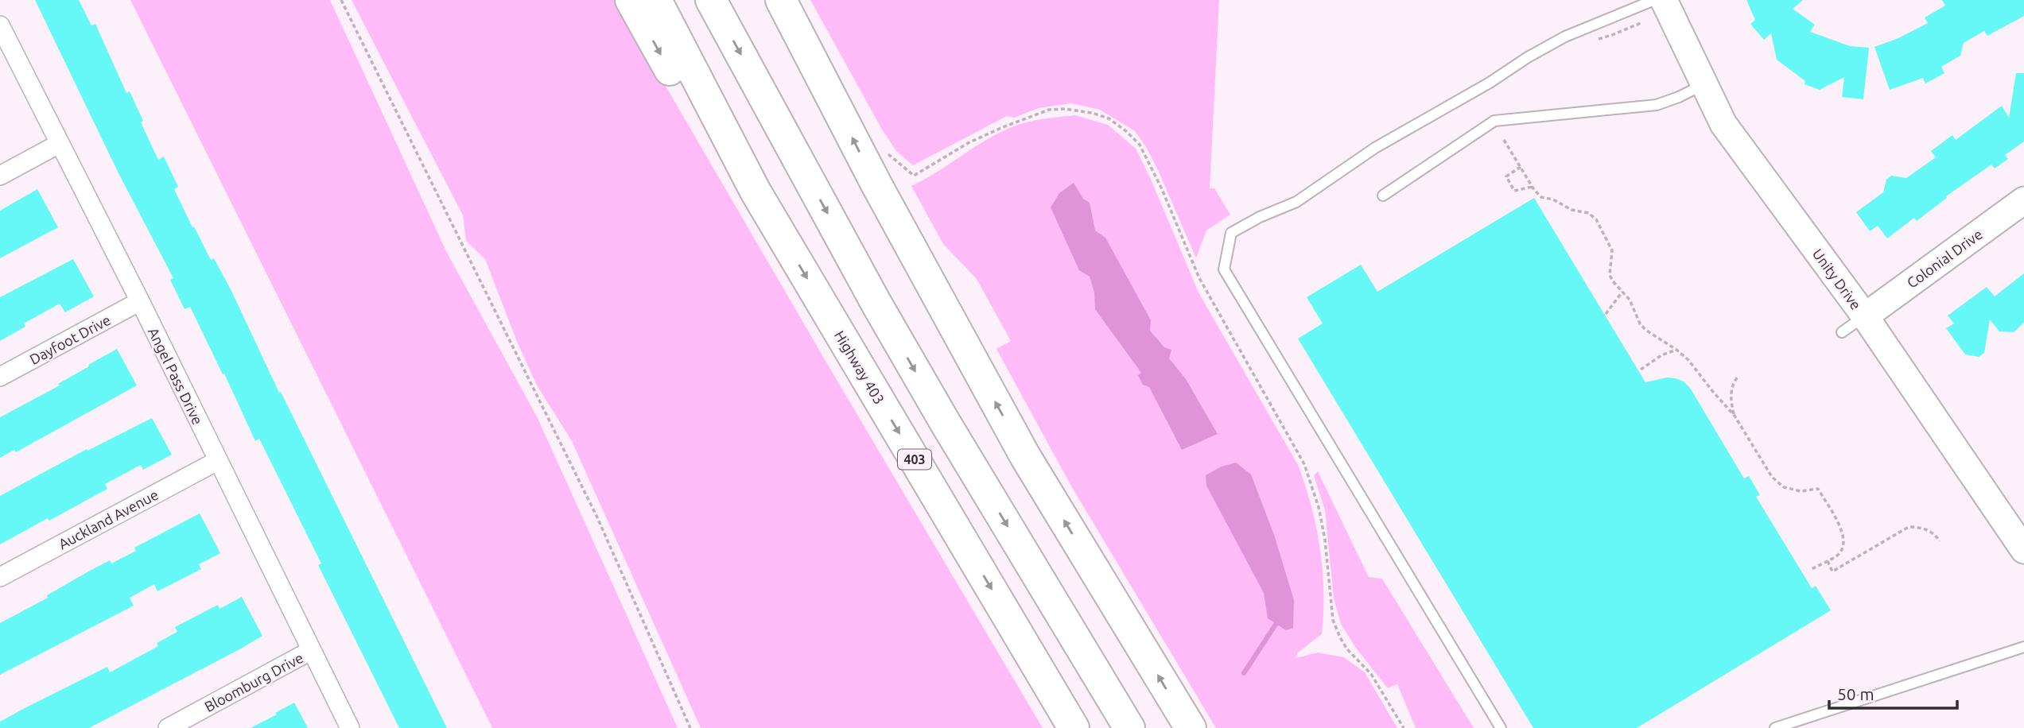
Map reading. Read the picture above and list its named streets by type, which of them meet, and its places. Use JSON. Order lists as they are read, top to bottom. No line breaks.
{"streets":{"highway":["Highway 403","403"],"street":["Colonial Drive","Unity Drive","Dayfoot Drive","Angel Pass Drive","Auckland Avenue","Bloomburg Drive"]},"crossings":[["Colonial Drive","Unity Drive"],["Dayfoot Drive","Angel Pass Drive"],["Angel Pass Drive","Auckland Avenue"],["Angel Pass Drive","Bloomburg Drive"]],"scale_bar":"50 m"}
